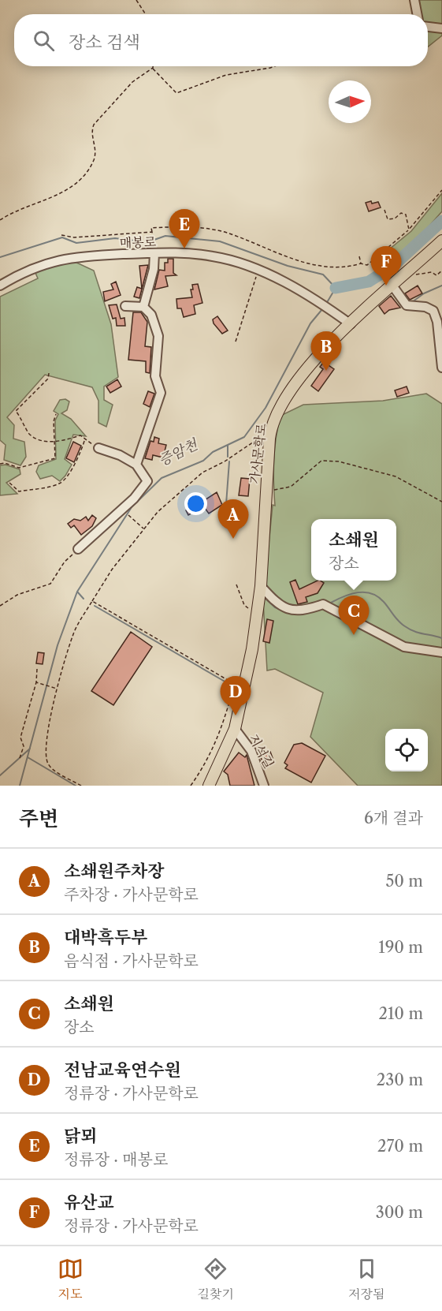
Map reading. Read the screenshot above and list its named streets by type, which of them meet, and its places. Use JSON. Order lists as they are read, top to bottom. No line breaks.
{"streets":{"main road":["가사문학로"],"street":["매봉로","지석길"]},"crossings":[["매봉로","가사문학로"],["가사문학로","지석길"]],"water":["증암천"],"north":"right","page":{"search":"장소 검색","pins":["E","F","B","A","C","D"],"popup":["소쇄원","장소"],"heading":["주변","6개 결과"],"list":[{"mark":"A","name":"소쇄원주차장","note":"주차장 · 가사문학로","value":"50 m"},{"mark":"B","name":"대박흑두부","note":"음식점 · 가사문학로","value":"190 m"},{"mark":"C","name":"소쇄원","note":"장소","value":"210 m"},{"mark":"D","name":"전남교육연수원","note":"정류장 · 가사문학로","value":"230 m"},{"mark":"E","name":"닭뫼","note":"정류장 · 매봉로","value":"270 m"},{"mark":"F","name":"유산교","note":"정류장 · 가사문학로","value":"300 m"}],"nav":["지도","길찾기","저장됨"]}}
